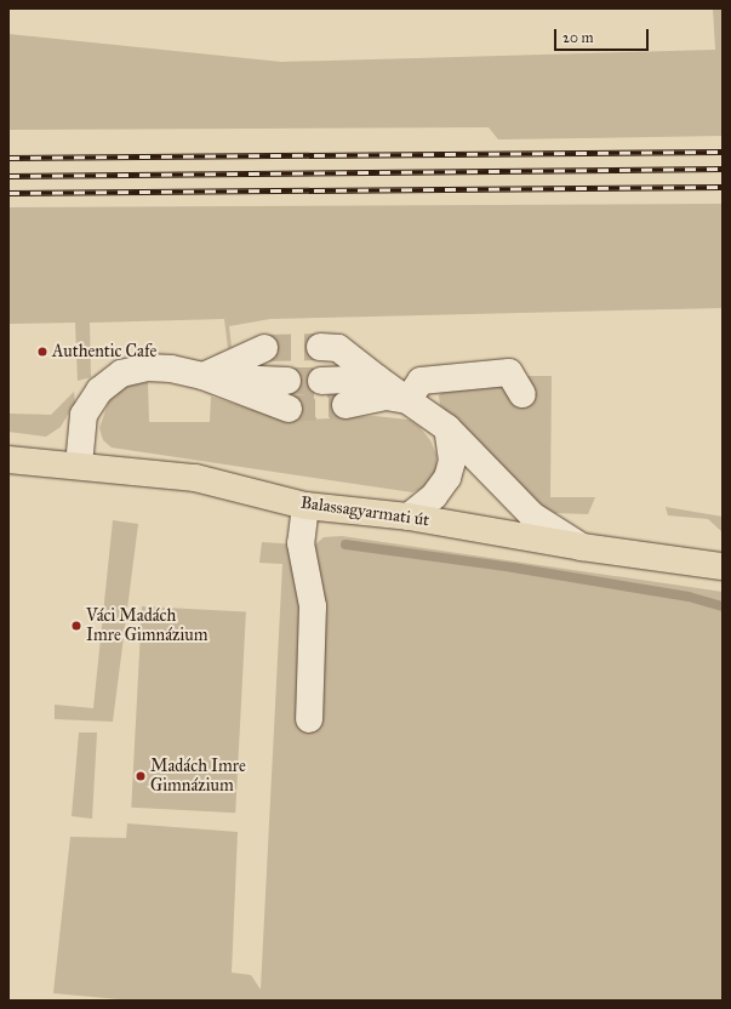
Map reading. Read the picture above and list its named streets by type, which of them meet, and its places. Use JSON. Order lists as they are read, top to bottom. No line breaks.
{"streets":{"main road":["Balassagyarmati út"]},"places":["Authentic Cafe","Váci Madách Imre Gimnázium","Madách Imre Gimnázium"],"scale_bar":"20 m"}
